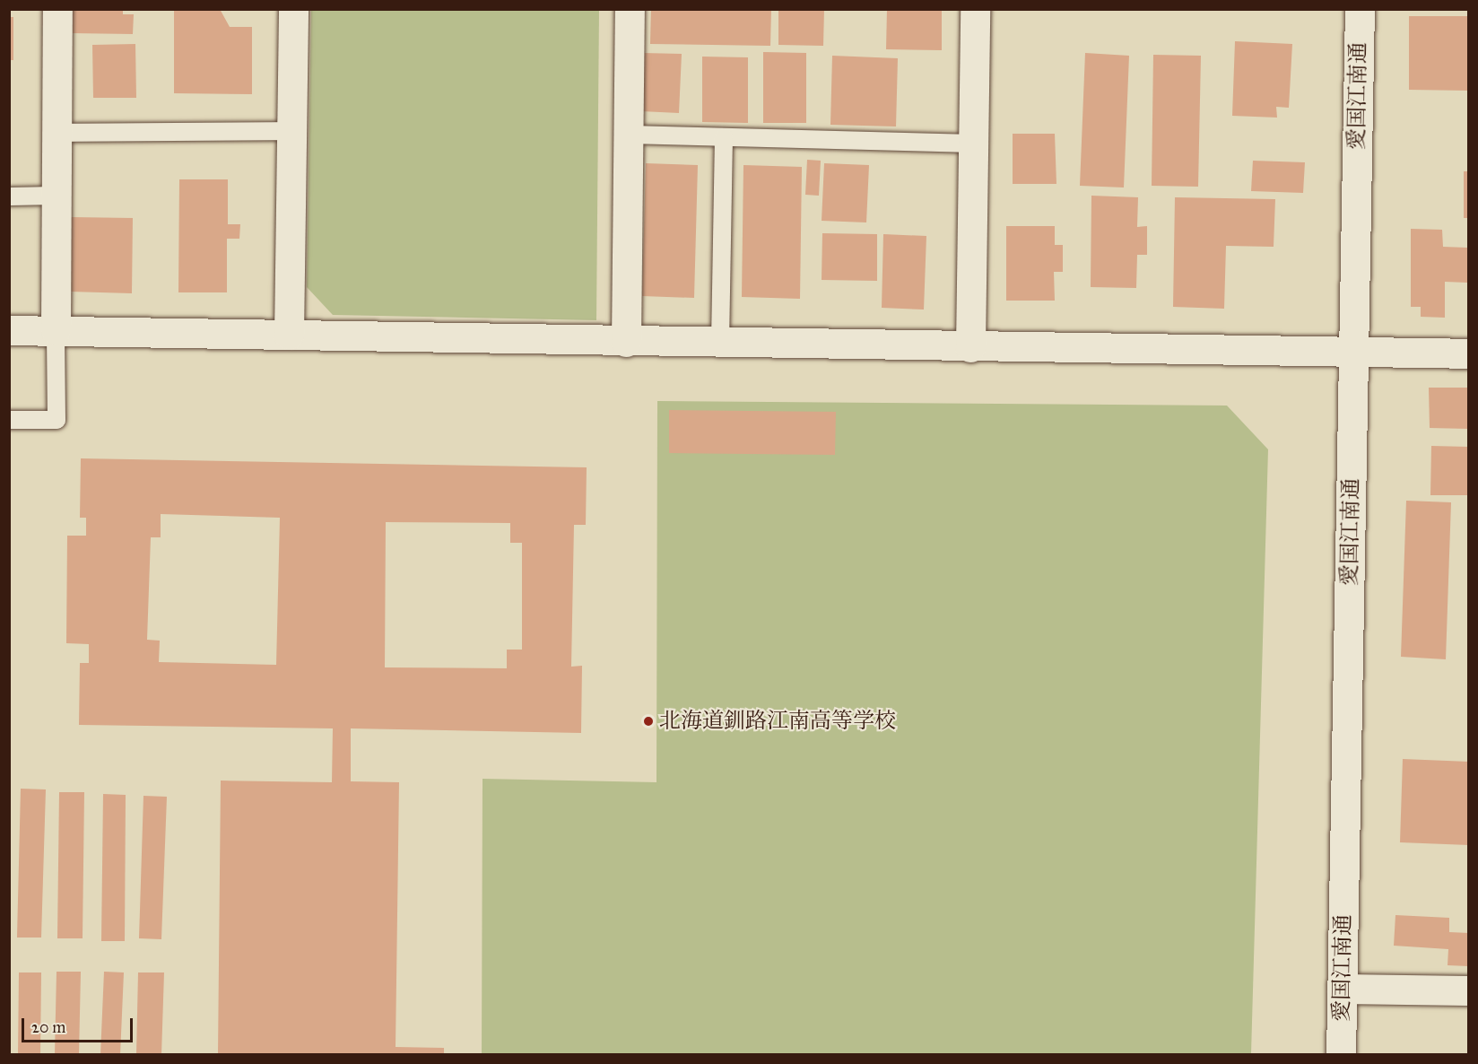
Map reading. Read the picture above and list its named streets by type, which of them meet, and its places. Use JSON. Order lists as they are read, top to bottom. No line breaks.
{"streets":{"street":["愛国江南通"]},"places":["北海道釧路江南高等学校"],"scale_bar":"20 m"}
